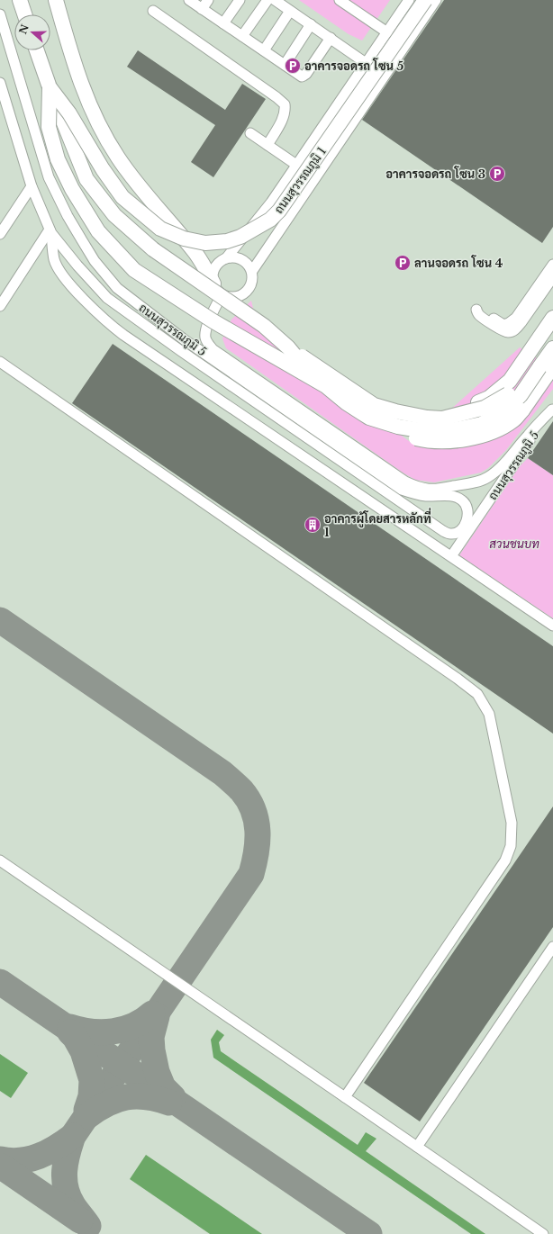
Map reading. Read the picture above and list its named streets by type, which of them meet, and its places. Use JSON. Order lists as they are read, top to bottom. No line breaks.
{"streets":{"highway":["ถนนสุวรรณภูมิ 1"],"street":["ถนนสุวรรณภูมิ 5"]},"parks":["สวนชนบท"],"places":{"parking":["อาคารจอดรถ โซน 5","อาคารจอดรถ โซน 3","ลานจอดรถ โซน 4"],"building":["อาคารผู้โดยสารหลักที่ 1"]},"north":"left"}
